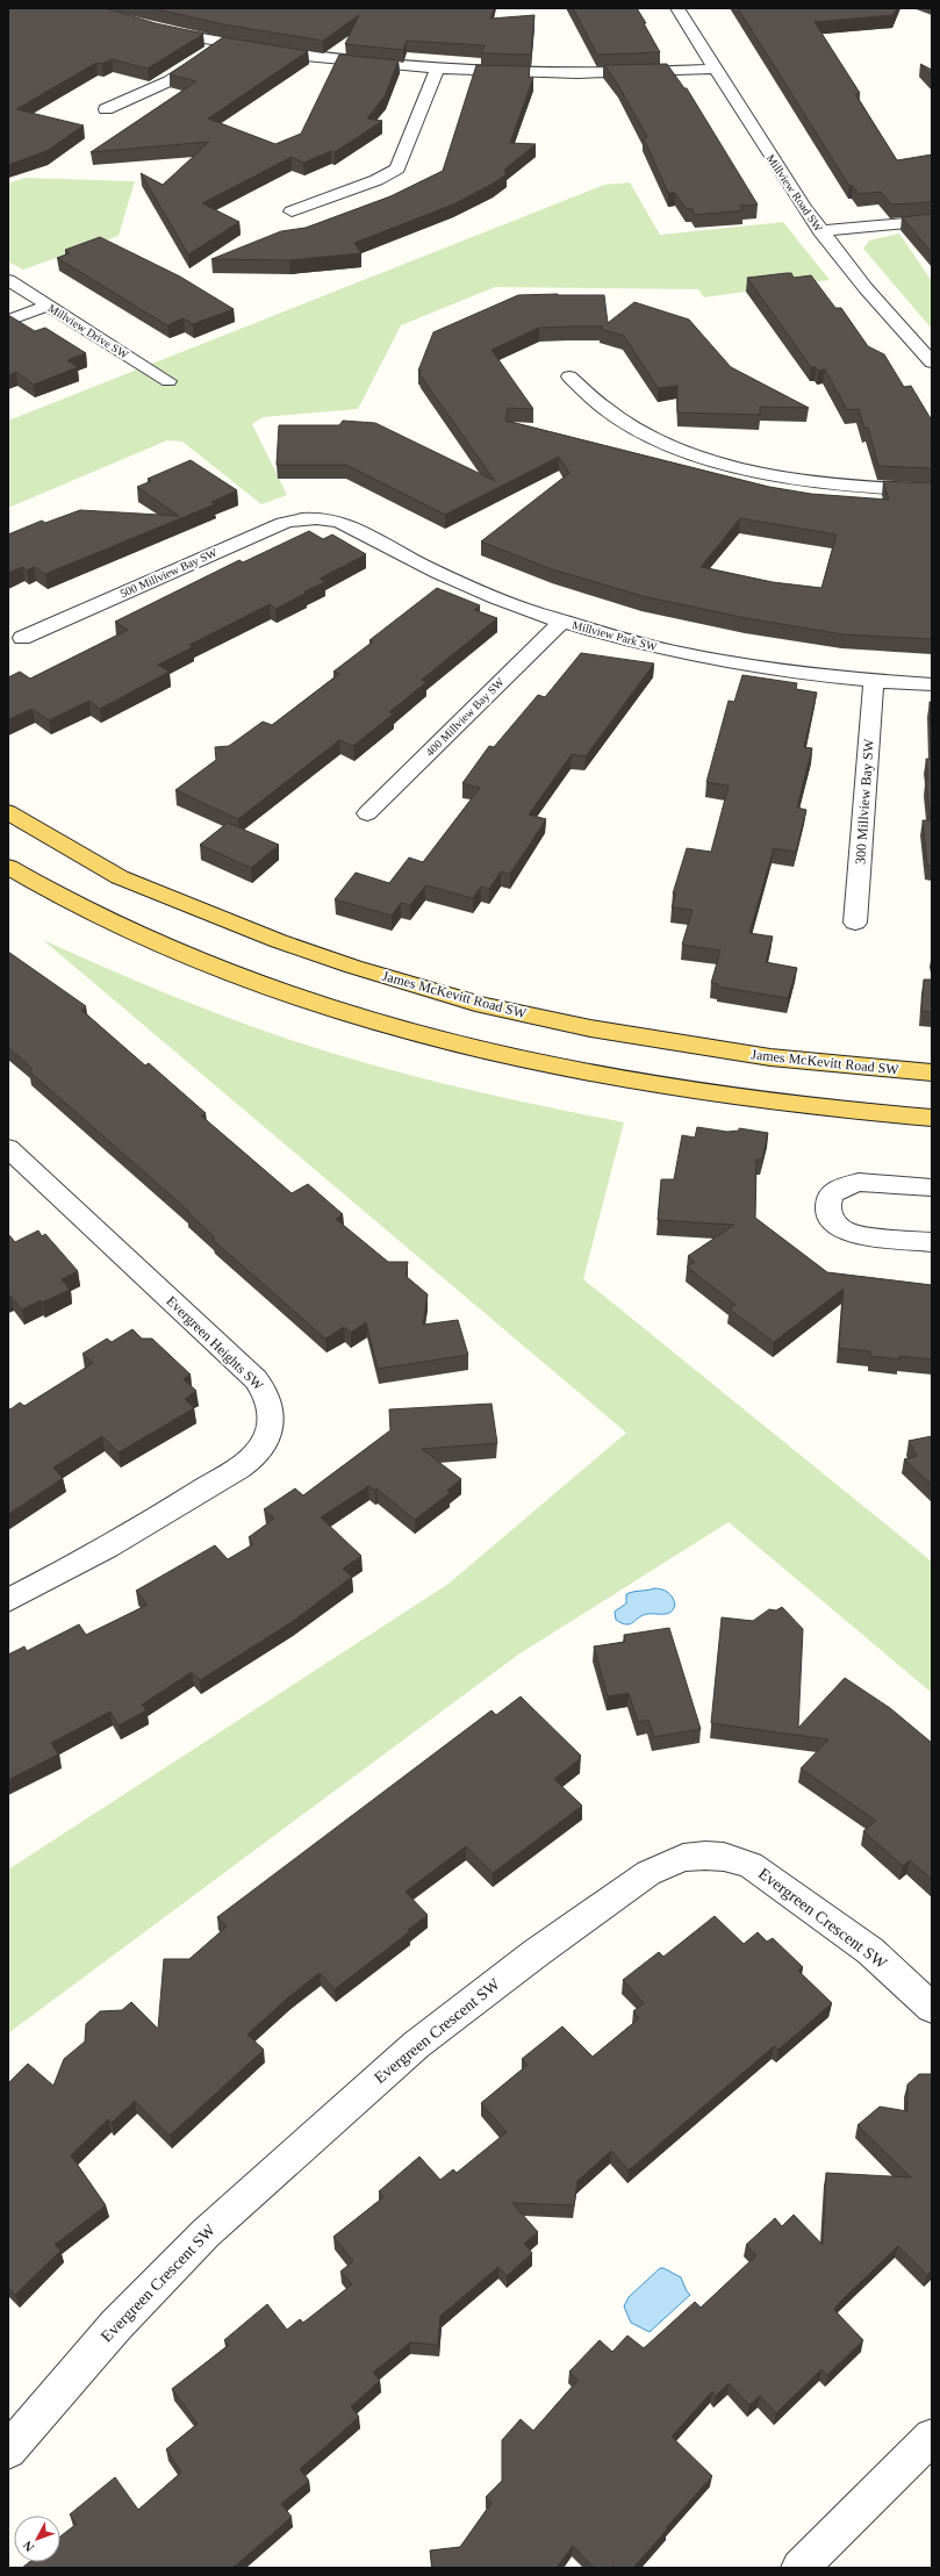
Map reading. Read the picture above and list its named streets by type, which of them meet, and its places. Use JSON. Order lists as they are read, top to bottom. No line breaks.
{"streets":{"main road":["James McKevitt Road SW"],"street":["Millview Road SW","Millview Drive SW","500 Millview Bay SW","Millview Park SW","400 Millview Bay SW","300 Millview Bay SW","Evergreen Heights SW","Evergreen Crescent SW"]},"crossings":[["500 Millview Bay SW","Millview Park SW"],["Millview Park SW","400 Millview Bay SW"],["Millview Park SW","300 Millview Bay SW"]],"north":"bottom left"}
